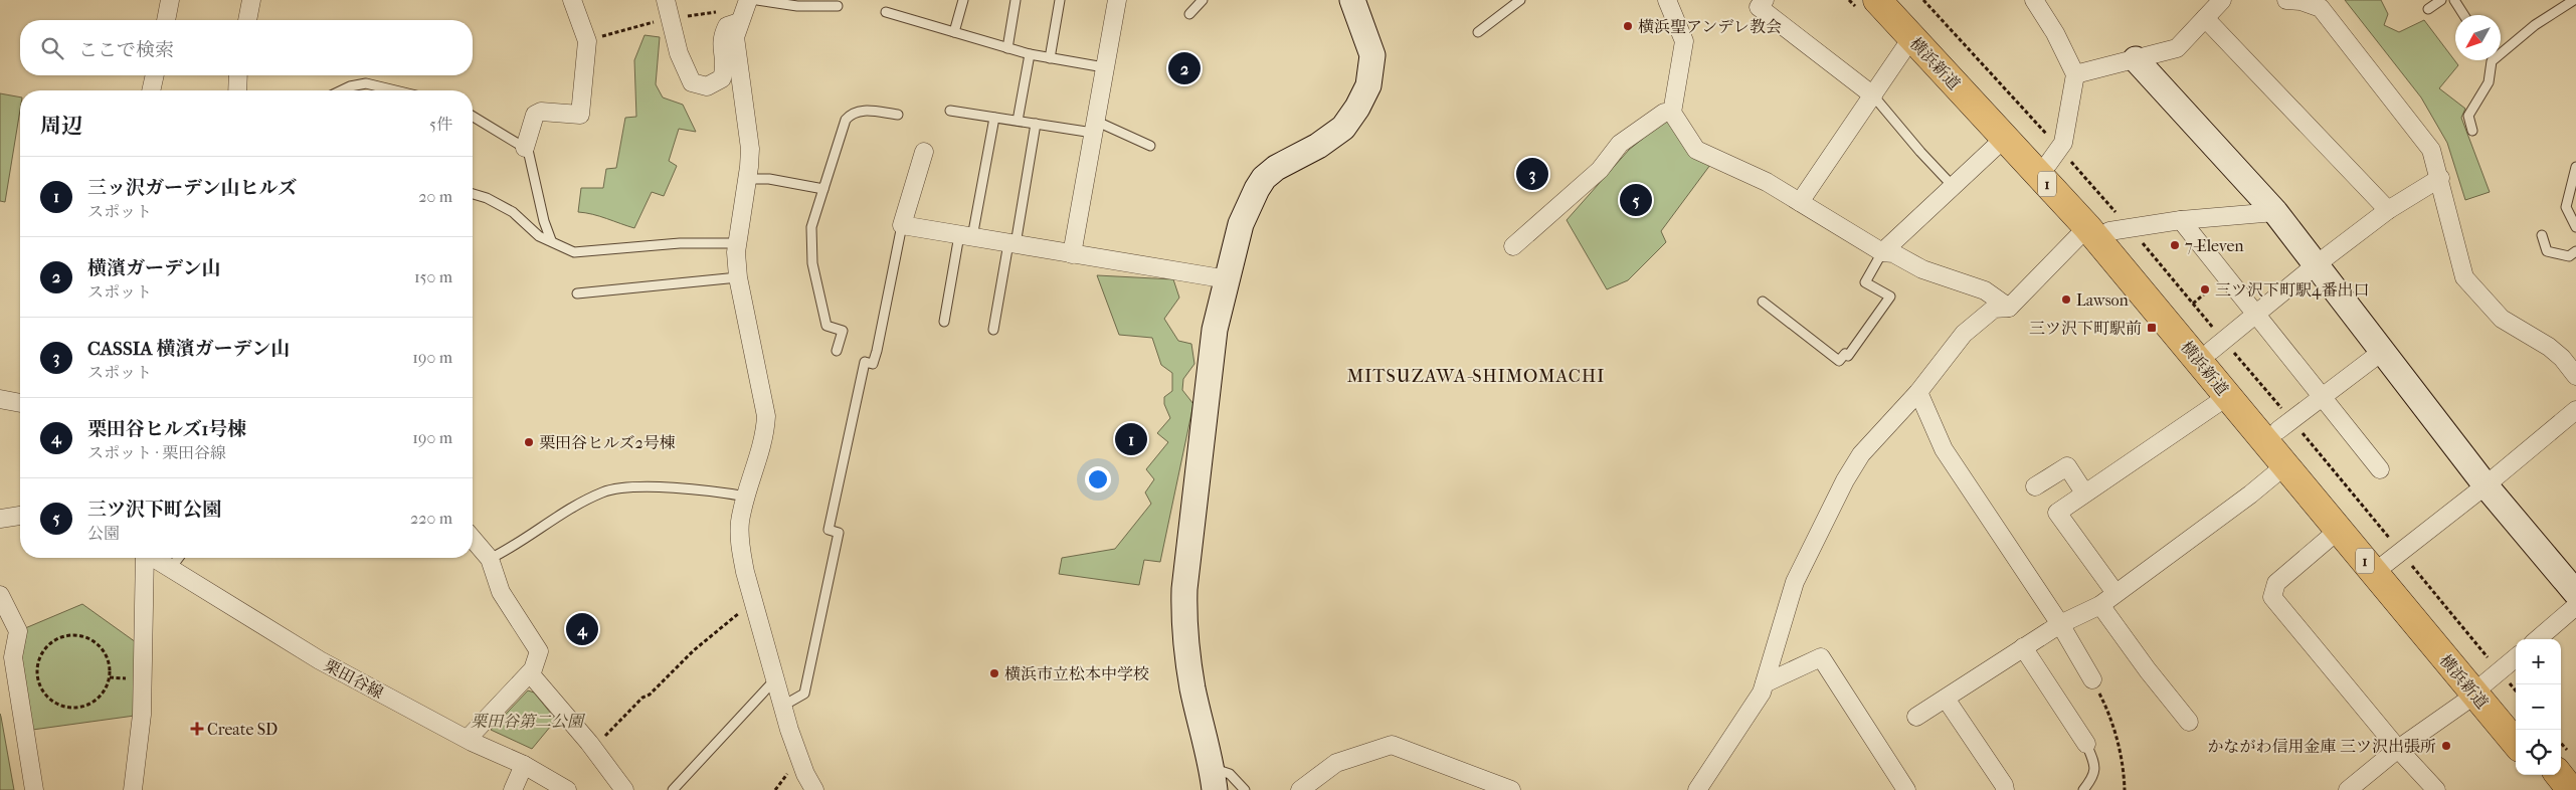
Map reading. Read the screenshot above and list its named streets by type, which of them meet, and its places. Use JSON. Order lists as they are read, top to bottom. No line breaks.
{"streets":{"highway":["横浜新道","1"],"street":["栗田谷線"]},"districts":["MITSUZAWA-SHIMOMACHI"],"parks":["栗田谷第二公園"],"places":{"other":["横浜聖アンデレ教会","7-Eleven","三ツ沢下町駅4番出口","Lawson","栗田谷ヒルズ2号棟","横浜市立松本中学校","かながわ信用金庫 三ツ沢出張所"],"transit":["三ツ沢下町駅前"],"health":["Create SD"]},"north":"bottom left","page":{"search":"ここで検索","pins":["2","3","5","1","4"],"heading":["周辺","5件"],"list":[{"mark":"1","name":"三ッ沢ガーデン山ヒルズ","note":"スポット","value":"20 m"},{"mark":"2","name":"横濱ガーデン山","note":"スポット","value":"150 m"},{"mark":"3","name":"CASSIA 横濱ガーデン山","note":"スポット","value":"190 m"},{"mark":"4","name":"栗田谷ヒルズ1号棟","note":"スポット · 栗田谷線","value":"190 m"},{"mark":"5","name":"三ツ沢下町公園","note":"公園","value":"220 m"}],"map_buttons":["+","−"]}}
